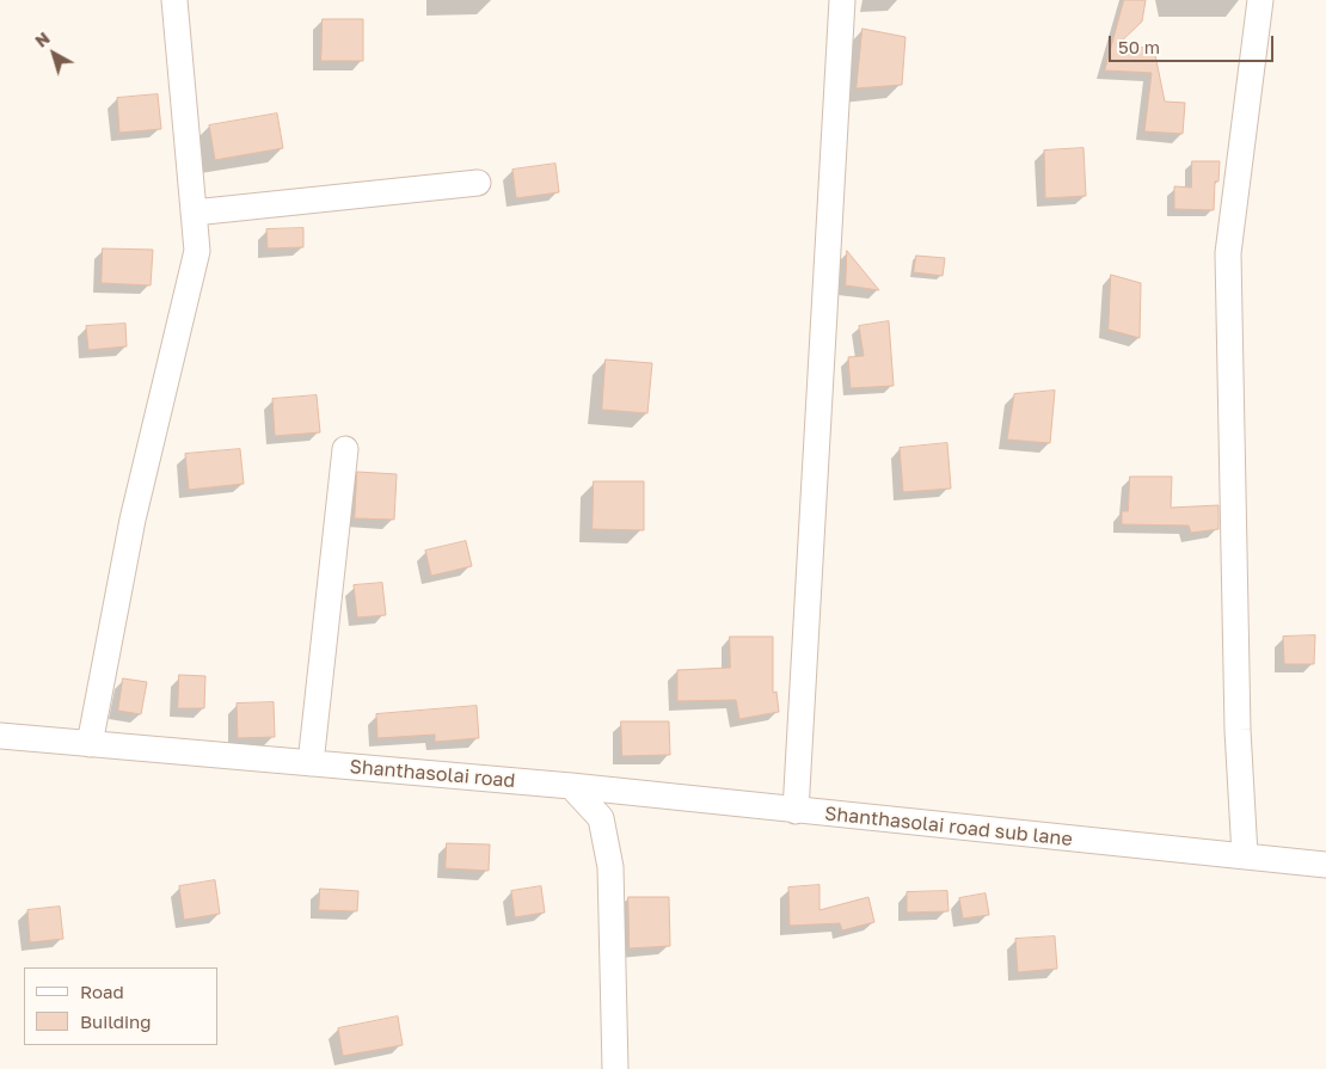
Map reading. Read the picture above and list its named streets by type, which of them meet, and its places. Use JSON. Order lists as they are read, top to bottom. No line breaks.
{"streets":{"street":["Shanthasolai road","Shanthasolai road sub lane"]},"crossings":[["Shanthasolai road","Shanthasolai road sub lane"]],"legend":["Road","Building"],"scale_bar":"50 m","north":"top left"}
